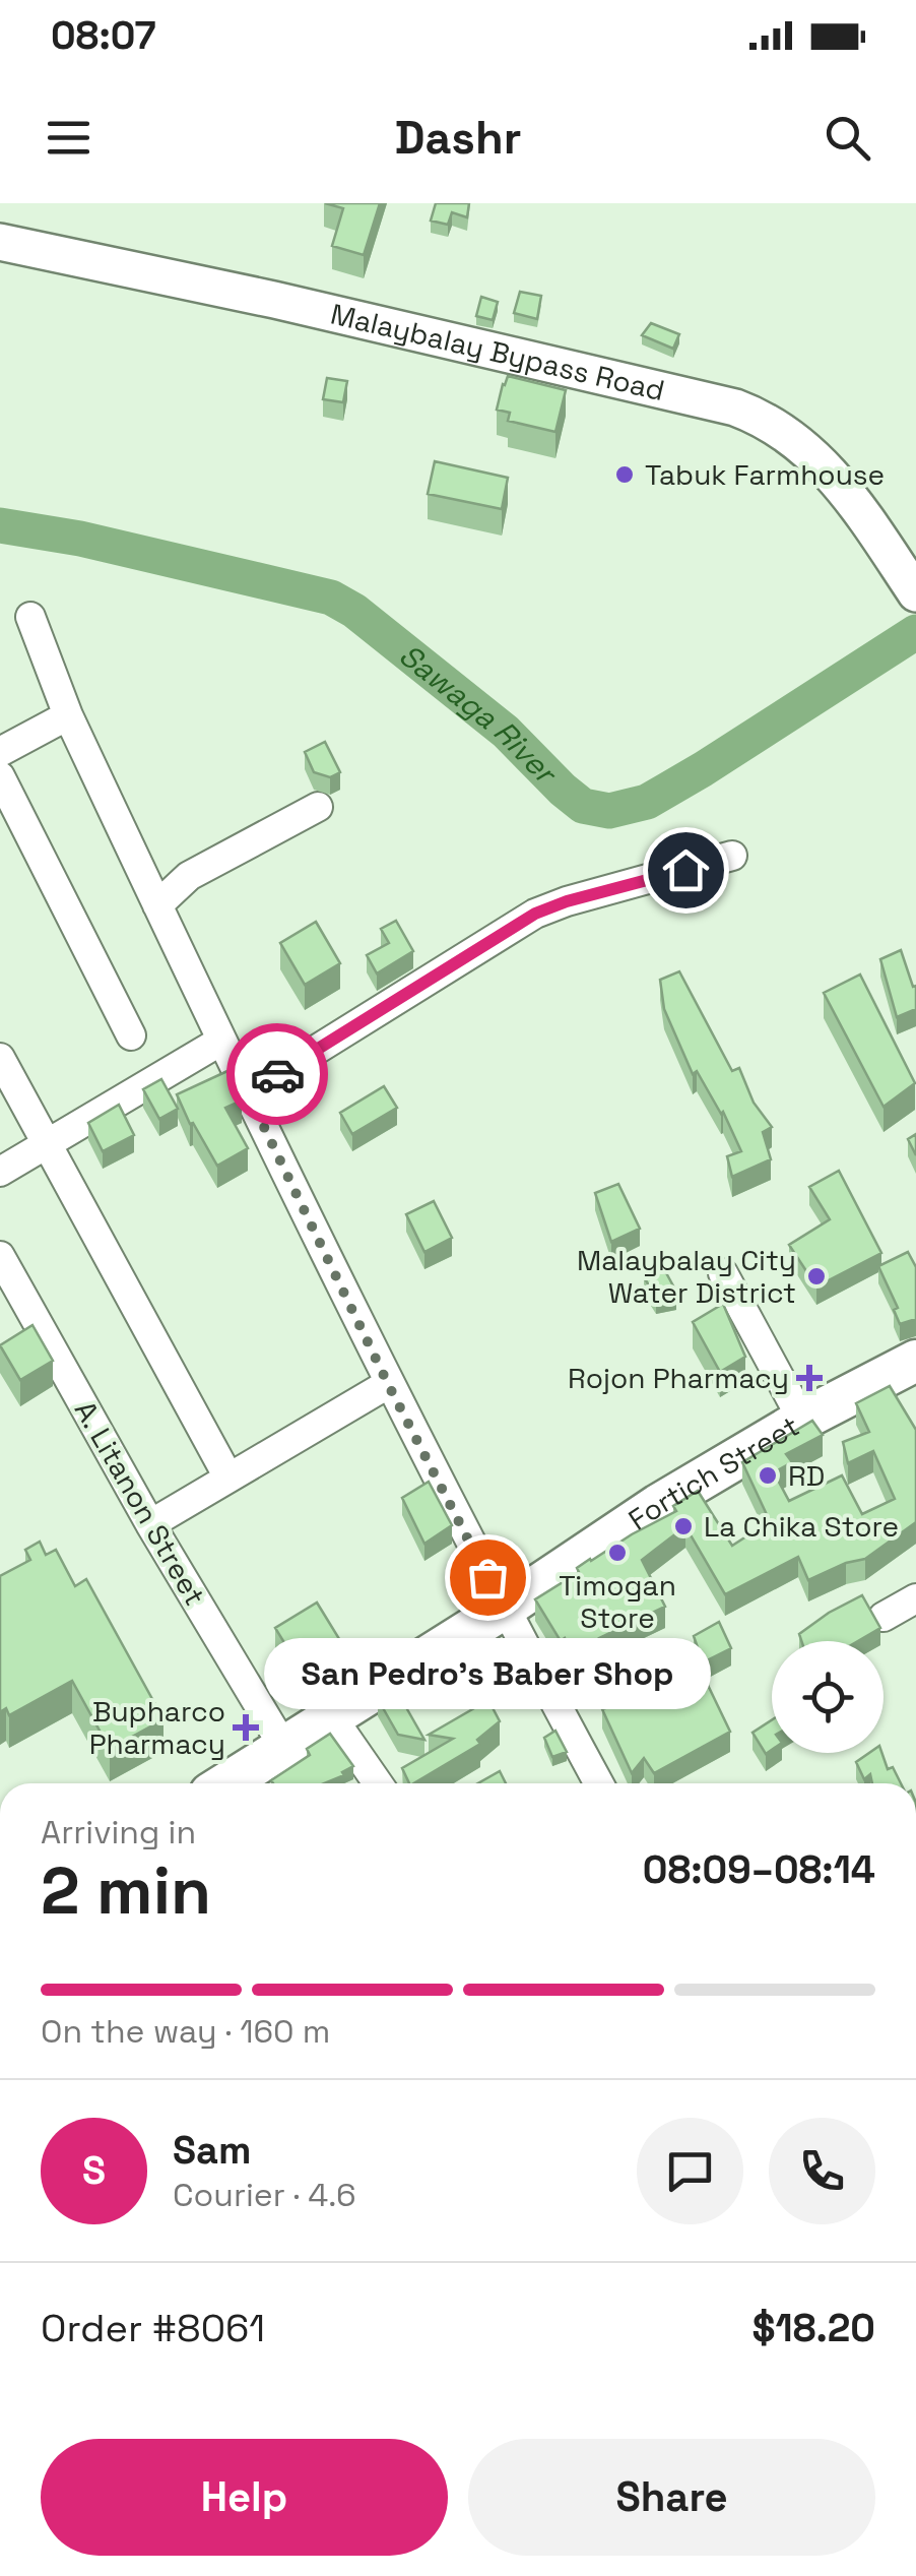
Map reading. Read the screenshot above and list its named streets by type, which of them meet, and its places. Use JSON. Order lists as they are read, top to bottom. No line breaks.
{"streets":{"highway":["Fortich Street"],"main road":["Malaybalay Bypass Road"],"street":["A. Litanon Street"]},"crossings":[["Fortich Street","A. Litanon Street"]],"water":["Sawaga River"],"places":{"other":["Tabuk Farmhouse","Malaybalay City Water District","RD","La Chika Store","Timogan Store","San Pedro's Baber Shop"],"health":["Rojon Pharmacy","Bupharco Pharmacy"]},"page":{"status":"08:07","header":"Dashr","bubble":"San Pedro's Baber Shop","heading":["2 min","Arriving in","08:09–08:14"],"panel":["Sam","Courier · 4.6","Order #8061","$18.20"],"bar":"On the way · 160 m","round":"S","buttons":["Help","Share"]}}
